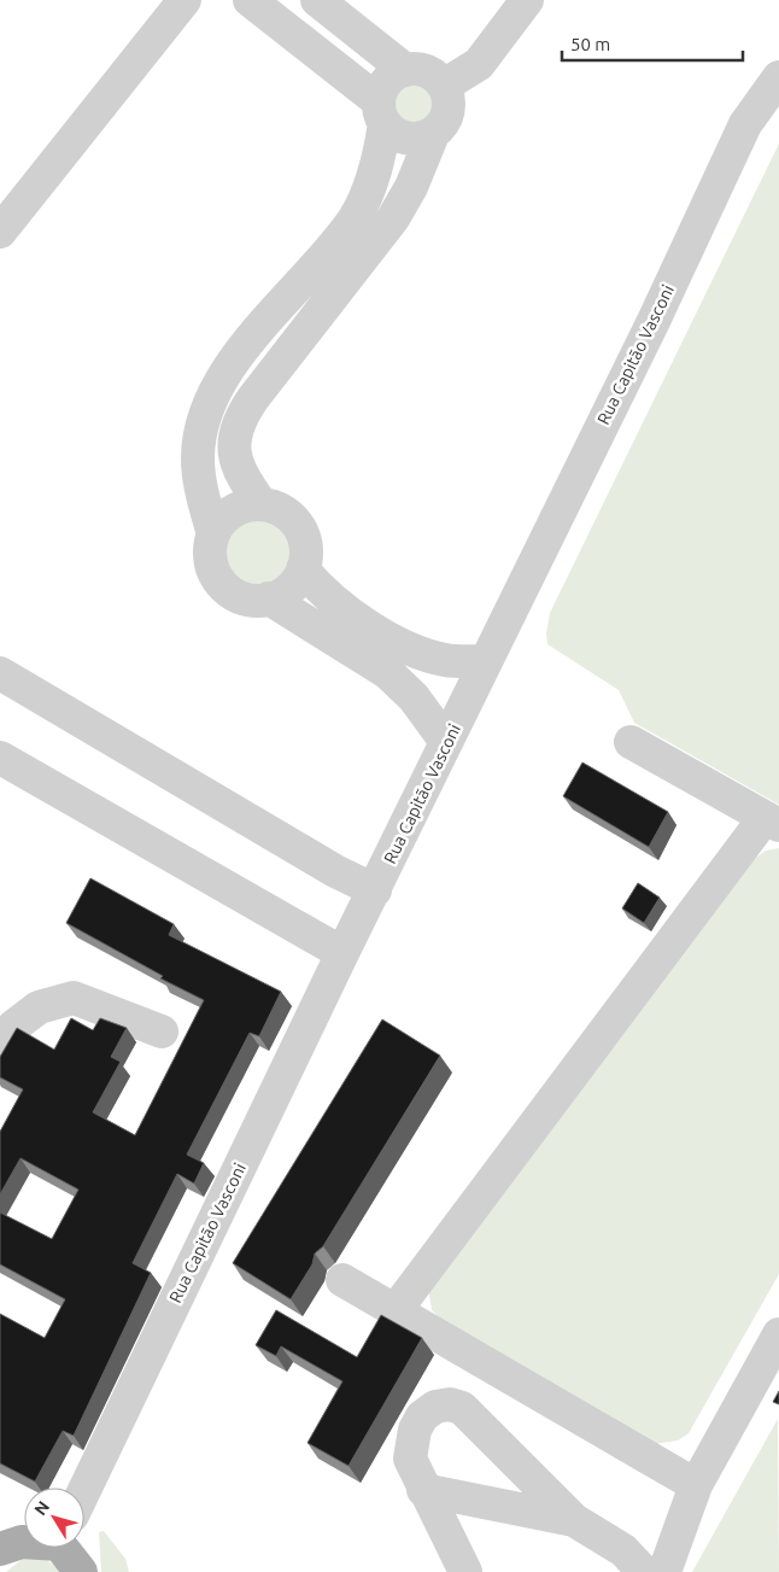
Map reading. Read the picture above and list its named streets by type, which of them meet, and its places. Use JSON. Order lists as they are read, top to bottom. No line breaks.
{"streets":{"street":["Rua Capitão Vasconi"]},"scale_bar":"50 m","north":"top left"}
